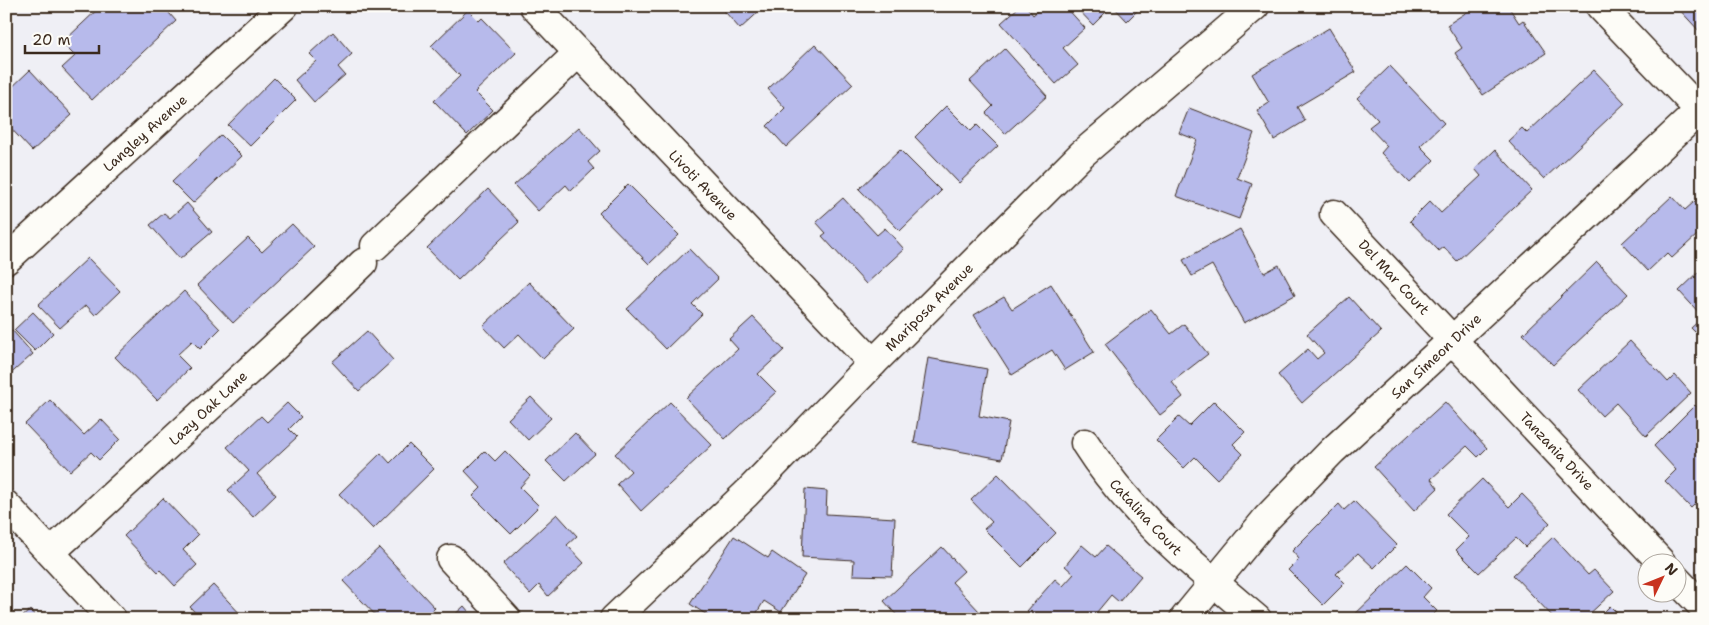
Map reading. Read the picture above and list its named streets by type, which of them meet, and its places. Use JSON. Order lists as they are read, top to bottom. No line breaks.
{"streets":{"street":["Langley Avenue","Livoti Avenue","Del Mar Court","Mariposa Avenue","San Simeon Drive","Lazy Oak Lane","Tanzania Drive","Catalina Court"]},"crossings":[["Livoti Avenue","Mariposa Avenue"],["Livoti Avenue","Lazy Oak Lane"],["Del Mar Court","San Simeon Drive"],["Del Mar Court","Tanzania Drive"],["San Simeon Drive","Tanzania Drive"],["San Simeon Drive","Catalina Court"]],"scale_bar":"20 m","north":"top right"}
